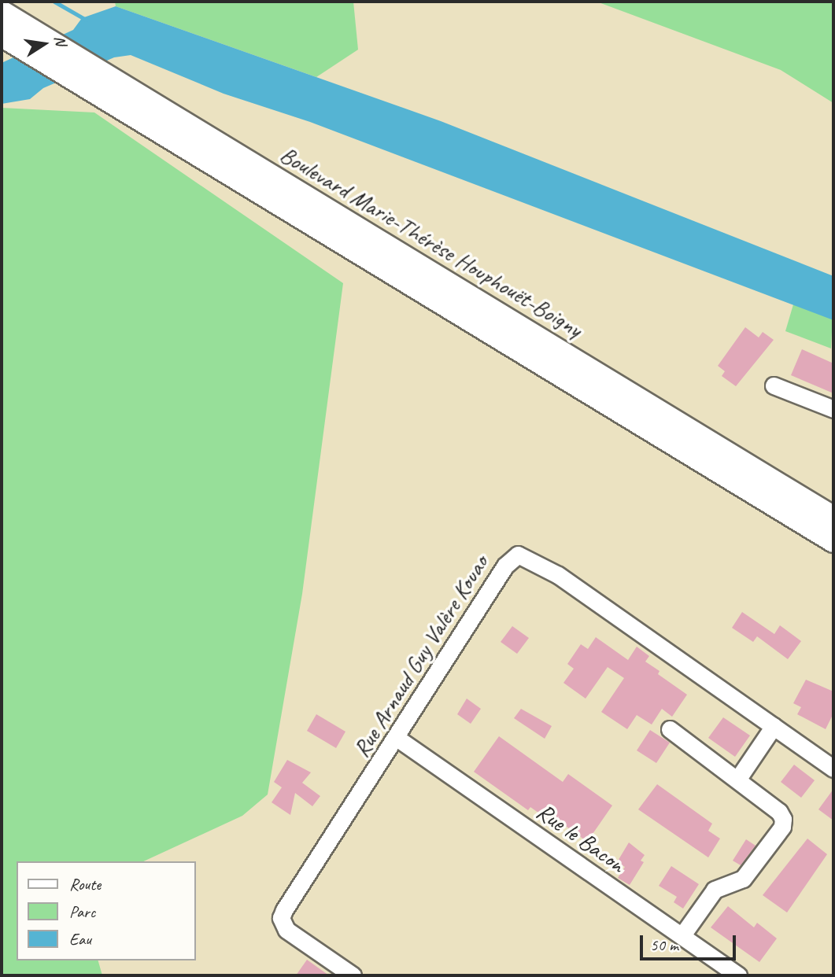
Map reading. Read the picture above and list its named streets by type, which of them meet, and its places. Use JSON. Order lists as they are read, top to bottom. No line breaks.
{"streets":{"main road":["Boulevard Marie-Thérèse Houphouët-Boigny"],"street":["Rue Arnaud Guy Valère Kouao","Rue le Bacon"]},"crossings":[["Rue Arnaud Guy Valère Kouao","Rue le Bacon"]],"legend":["Route","Parc","Eau"],"scale_bar":"50 m","north":"right"}
